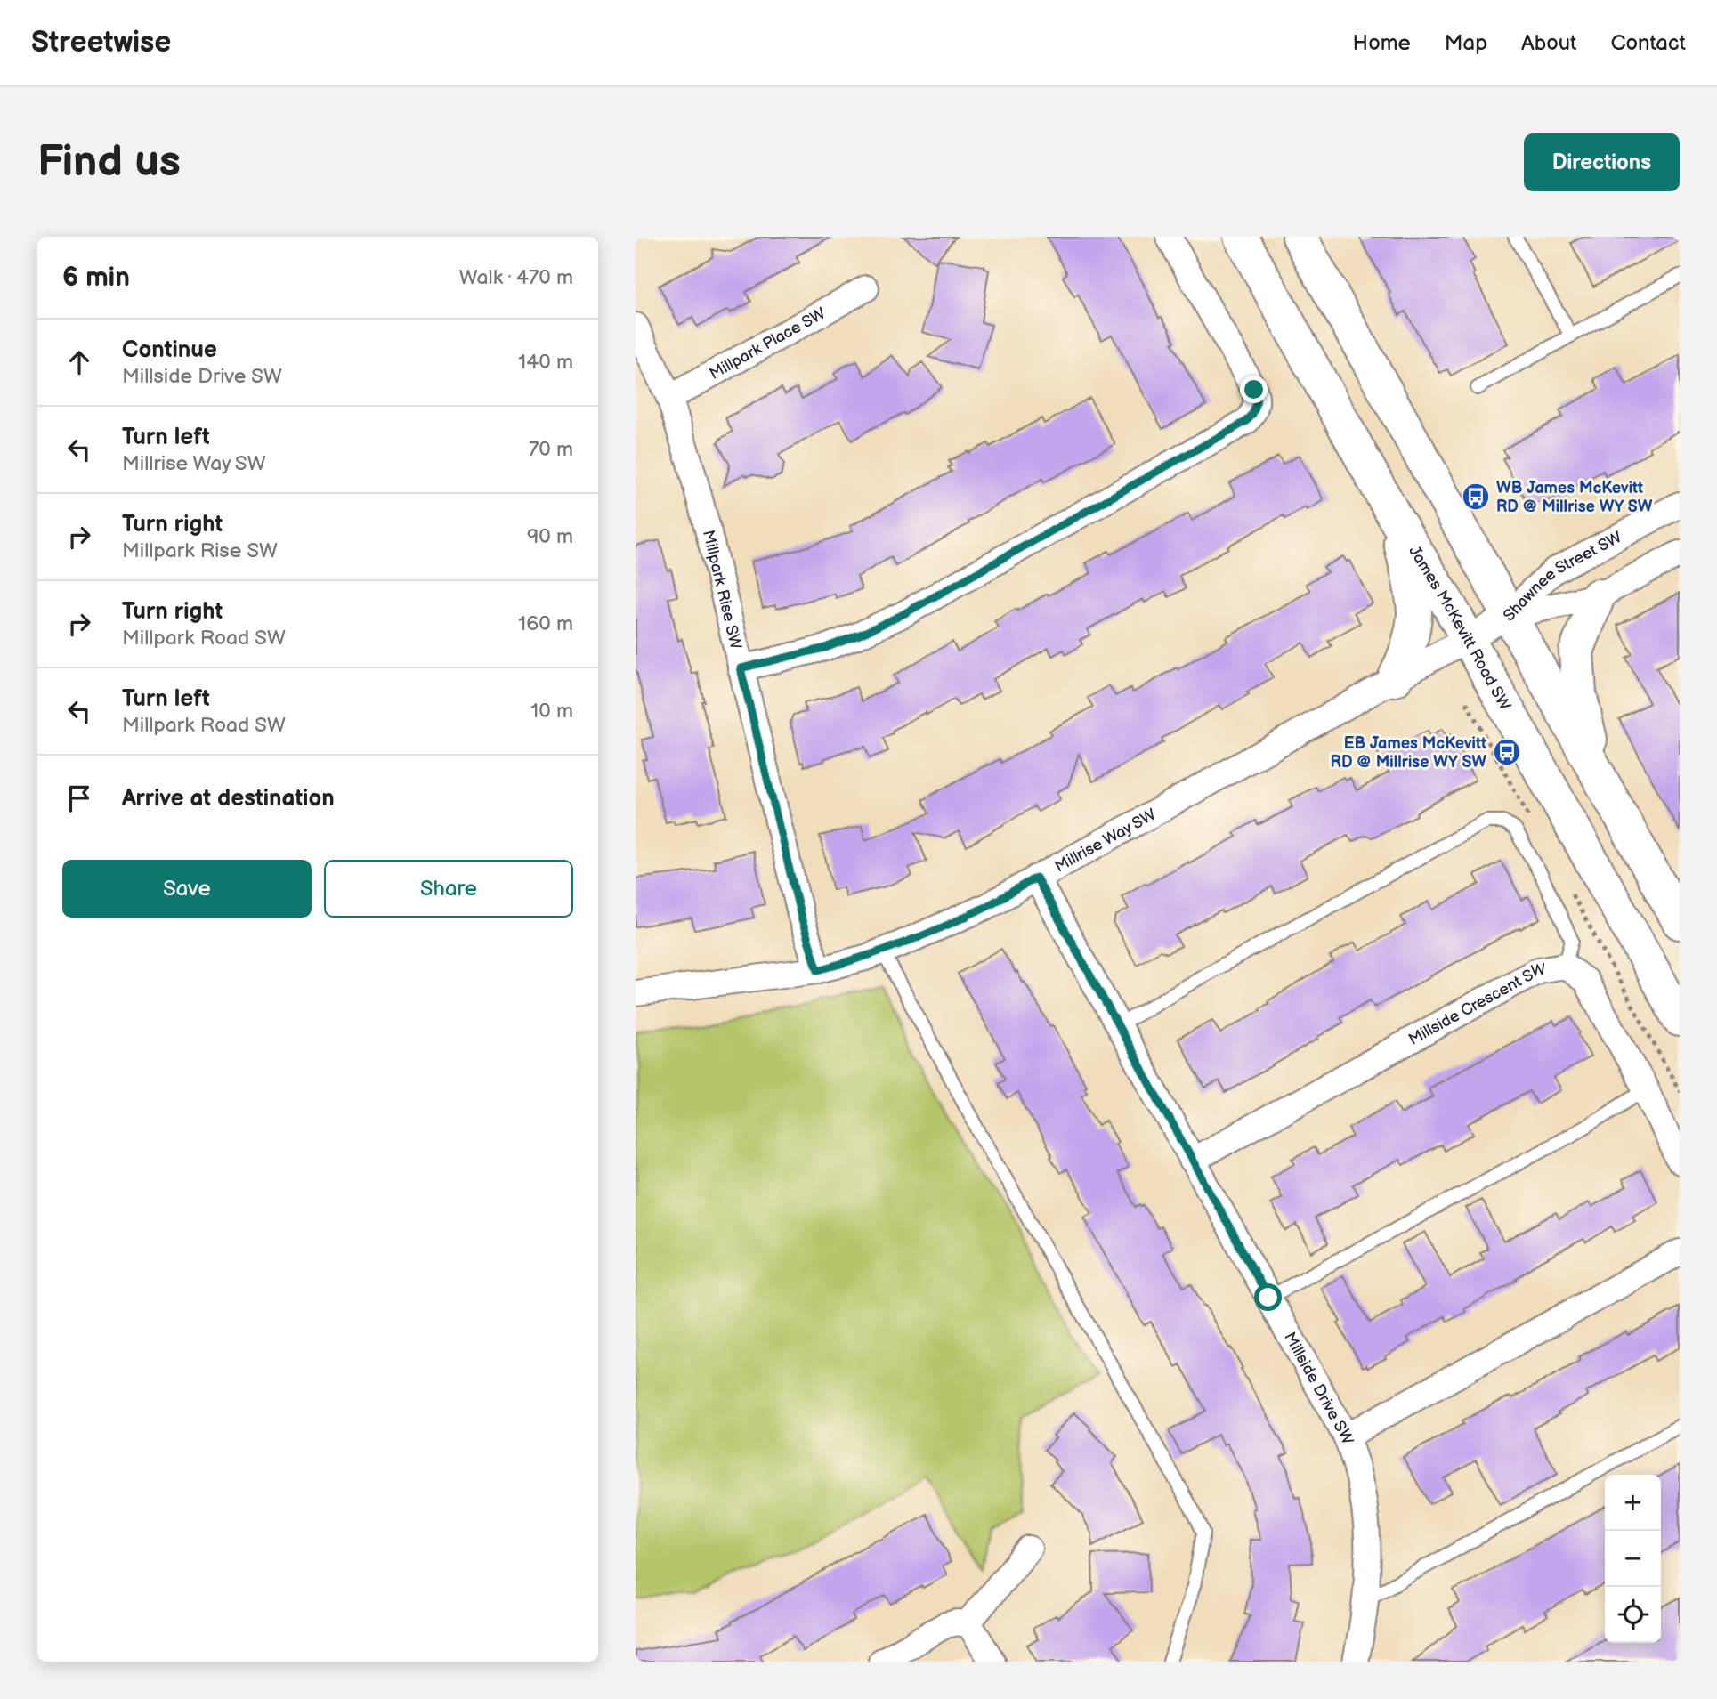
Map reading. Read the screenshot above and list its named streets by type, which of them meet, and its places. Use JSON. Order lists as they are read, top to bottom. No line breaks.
{"streets":{"main road":["James McKevitt Road SW"],"street":["Millpark Place SW","Shawnee Street SW","Millpark Rise SW","Millrise Way SW","Millside Crescent SW","Millside Drive SW"]},"crossings":[["Millpark Place SW","Millpark Rise SW"],["Shawnee Street SW","Millrise Way SW"],["Millpark Rise SW","Millrise Way SW"],["James McKevitt Road SW","Millrise Way SW"],["Millrise Way SW","Millside Drive SW"],["Millside Crescent SW","Millside Drive SW"]],"places":{"bus stop":["WB James McKevitt RD @ Millrise WY SW","EB James McKevitt RD @ Millrise WY SW"]},"page":{"header":"Streetwise","nav":["Home","Map","About","Contact"],"buttons":["Directions",["Save","Share"]],"title":"Find us","heading":["6 min","Walk · 470 m"],"list":[["Continue","Millside Drive SW","140 m"],["Turn left","Millrise Way SW","70 m"],["Turn right","Millpark Rise SW","90 m"],["Turn right","Millpark Road SW","160 m"],["Turn left","Millpark Road SW","10 m"],"Arrive at destination"],"map_buttons":["+","−"]}}
